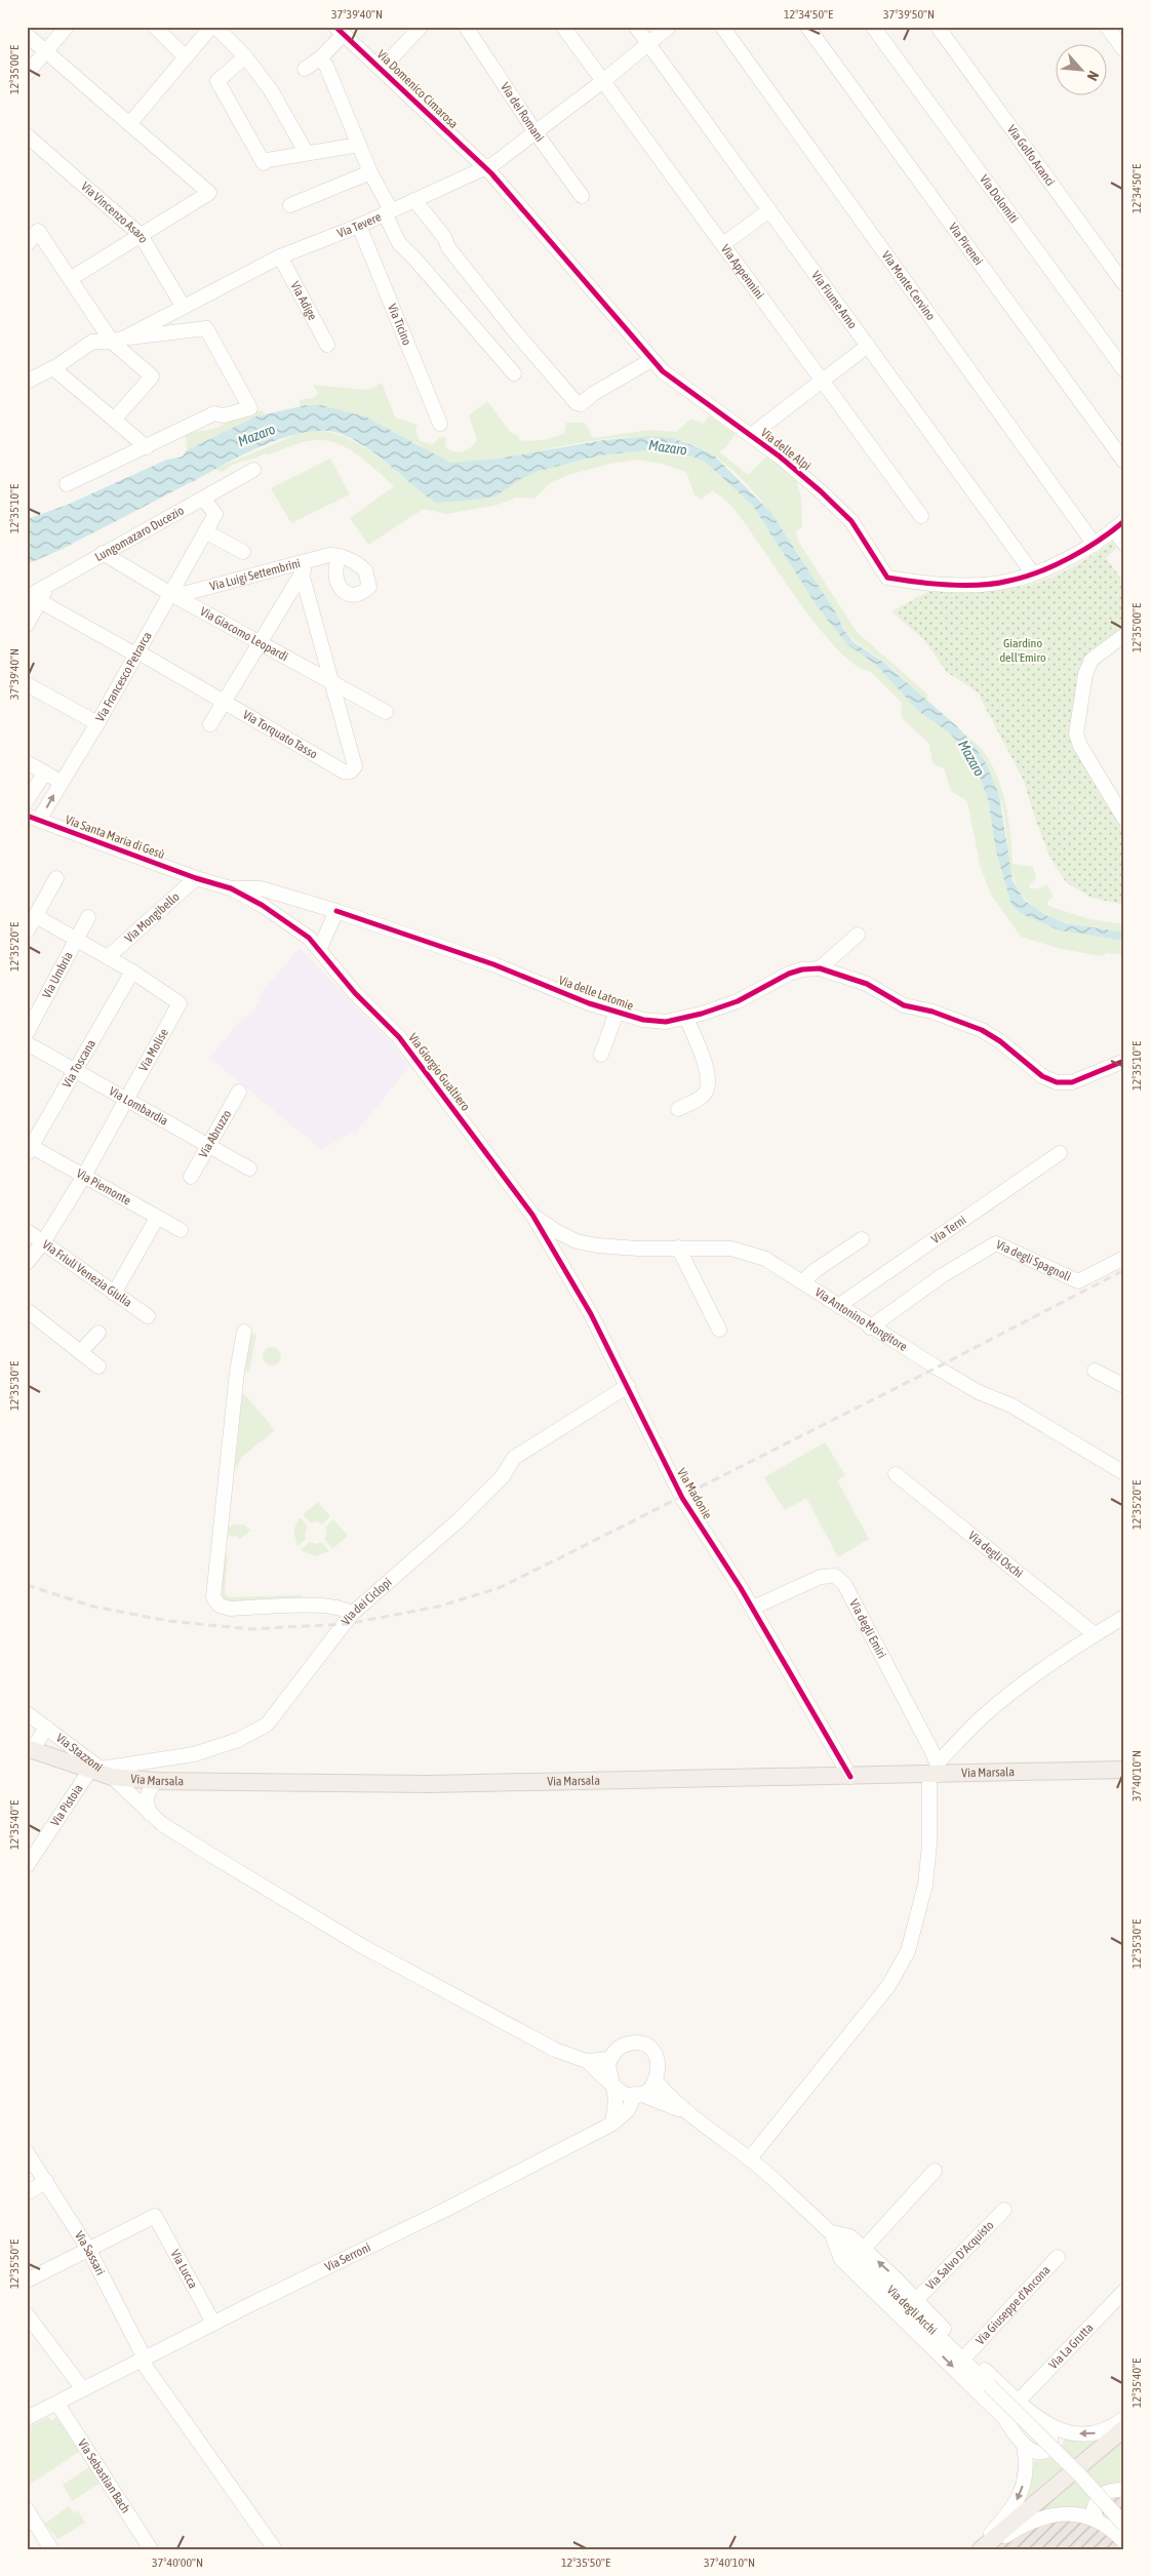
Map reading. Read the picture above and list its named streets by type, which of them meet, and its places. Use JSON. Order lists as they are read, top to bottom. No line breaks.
{"streets":{"main road":["Via Marsala"],"street":["Via Domenico Cimarosa","Via dei Romani","Via Golfo Aranci","Via Dolomiti","Via Vincenzo Asaro","Via Tevere","Via Pirenei","Via Appennini","Via Monte Cervino","Via Fiume Arno","Via Adige","Via Ticino","Via delle Alpi","Lungomazaro Ducezio","Via Luigi Settembrini","Via Giacomo Leopardi","Via Francesco Petrarca","Via Torquato Tasso","Via Santa Maria di Gesù","Via Mongibello","Via Umbria","Via delle Latomie","Via Molise","Via Toscana","Via Giorgio Gualtiero","Via Lombardia","Via Abruzzo","Via Piemonte","Via Terni","Via degli Spagnoli","Via Friuli Venezia Giulia","Via Antonino Mongitore","Via Madonie","Via degli Oschi","Via dei Ciclopi","Via degli Emiri","Via Stazzoni","Via Pistoia","Via Sassari","Via Salvo D'Acquisto","Via Serroni","Via Lucca","Via Giuseppe d'Ancona","Via degli Archi","Via La Grutta","Via Sebastian Bach"]},"crossings":[["Via Domenico Cimarosa","Via Tevere"],["Via Domenico Cimarosa","Via delle Alpi"],["Via dei Romani","Via Tevere"],["Via Vincenzo Asaro","Via Tevere"],["Via Tevere","Via Appennini"],["Via Tevere","Via Fiume Arno"],["Via Tevere","Via Adige"],["Via Tevere","Via Ticino"],["Via Tevere","Via delle Alpi"],["Via Monte Cervino","Via delle Alpi"],["Via Fiume Arno","Via delle Alpi"],["Lungomazaro Ducezio","Via Giacomo Leopardi"],["Lungomazaro Ducezio","Via Francesco Petrarca"],["Lungomazaro Ducezio","Via Torquato Tasso"],["Via Luigi Settembrini","Via Giacomo Leopardi"],["Via Luigi Settembrini","Via Francesco Petrarca"],["Via Giacomo Leopardi","Via Francesco Petrarca"],["Via Giacomo Leopardi","Via Torquato Tasso"],["Via Francesco Petrarca","Via Torquato Tasso"],["Via Francesco Petrarca","Via Santa Maria di Gesù"],["Via Santa Maria di Gesù","Via Mongibello"],["Via Santa Maria di Gesù","Via delle Latomie"],["Via Santa Maria di Gesù","Via Giorgio Gualtiero"],["Via Mongibello","Via Molise"],["Via Umbria","Via Molise"],["Via delle Latomie","Via Giorgio Gualtiero"],["Via Molise","Via Toscana"],["Via Molise","Via Lombardia"],["Via Molise","Via Piemonte"],["Via Molise","Via Friuli Venezia Giulia"],["Via Toscana","Via Lombardia"],["Via Toscana","Via Piemonte"],["Via Giorgio Gualtiero","Via Antonino Mongitore"],["Via Giorgio Gualtiero","Via Madonie"],["Via Lombardia","Via Abruzzo"],["Via Terni","Via Antonino Mongitore"],["Via degli Spagnoli","Via Antonino Mongitore"],["Via Antonino Mongitore","Via Madonie"],["Via Madonie","Via dei Ciclopi"],["Via Madonie","Via degli Emiri"],["Via Madonie","Via Marsala"],["Via dei Ciclopi","Via Stazzoni"],["Via dei Ciclopi","Via Marsala"],["Via dei Ciclopi","Via Pistoia"],["Via degli Emiri","Via Marsala"],["Via Stazzoni","Via Marsala"],["Via Stazzoni","Via Pistoia"],["Via Marsala","Via Pistoia"],["Via Sassari","Via Serroni"],["Via Sassari","Via Lucca"],["Via Serroni","Via Lucca"],["Via Serroni","Via degli Archi"],["Via Serroni","Via Sebastian Bach"]],"water":["Mazaro"],"parks":["Giardino dell'Emiro"],"north":"bottom right","coordinates":["37°39'40\"N","12°34'50\"E","37°39'50\"N","12°35'00\"E","12°35'10\"E","12°35'20\"E","12°35'30\"E","37°40'10\"N","12°35'40\"E","12°35'50\"E","37°40'00\"N"]}
